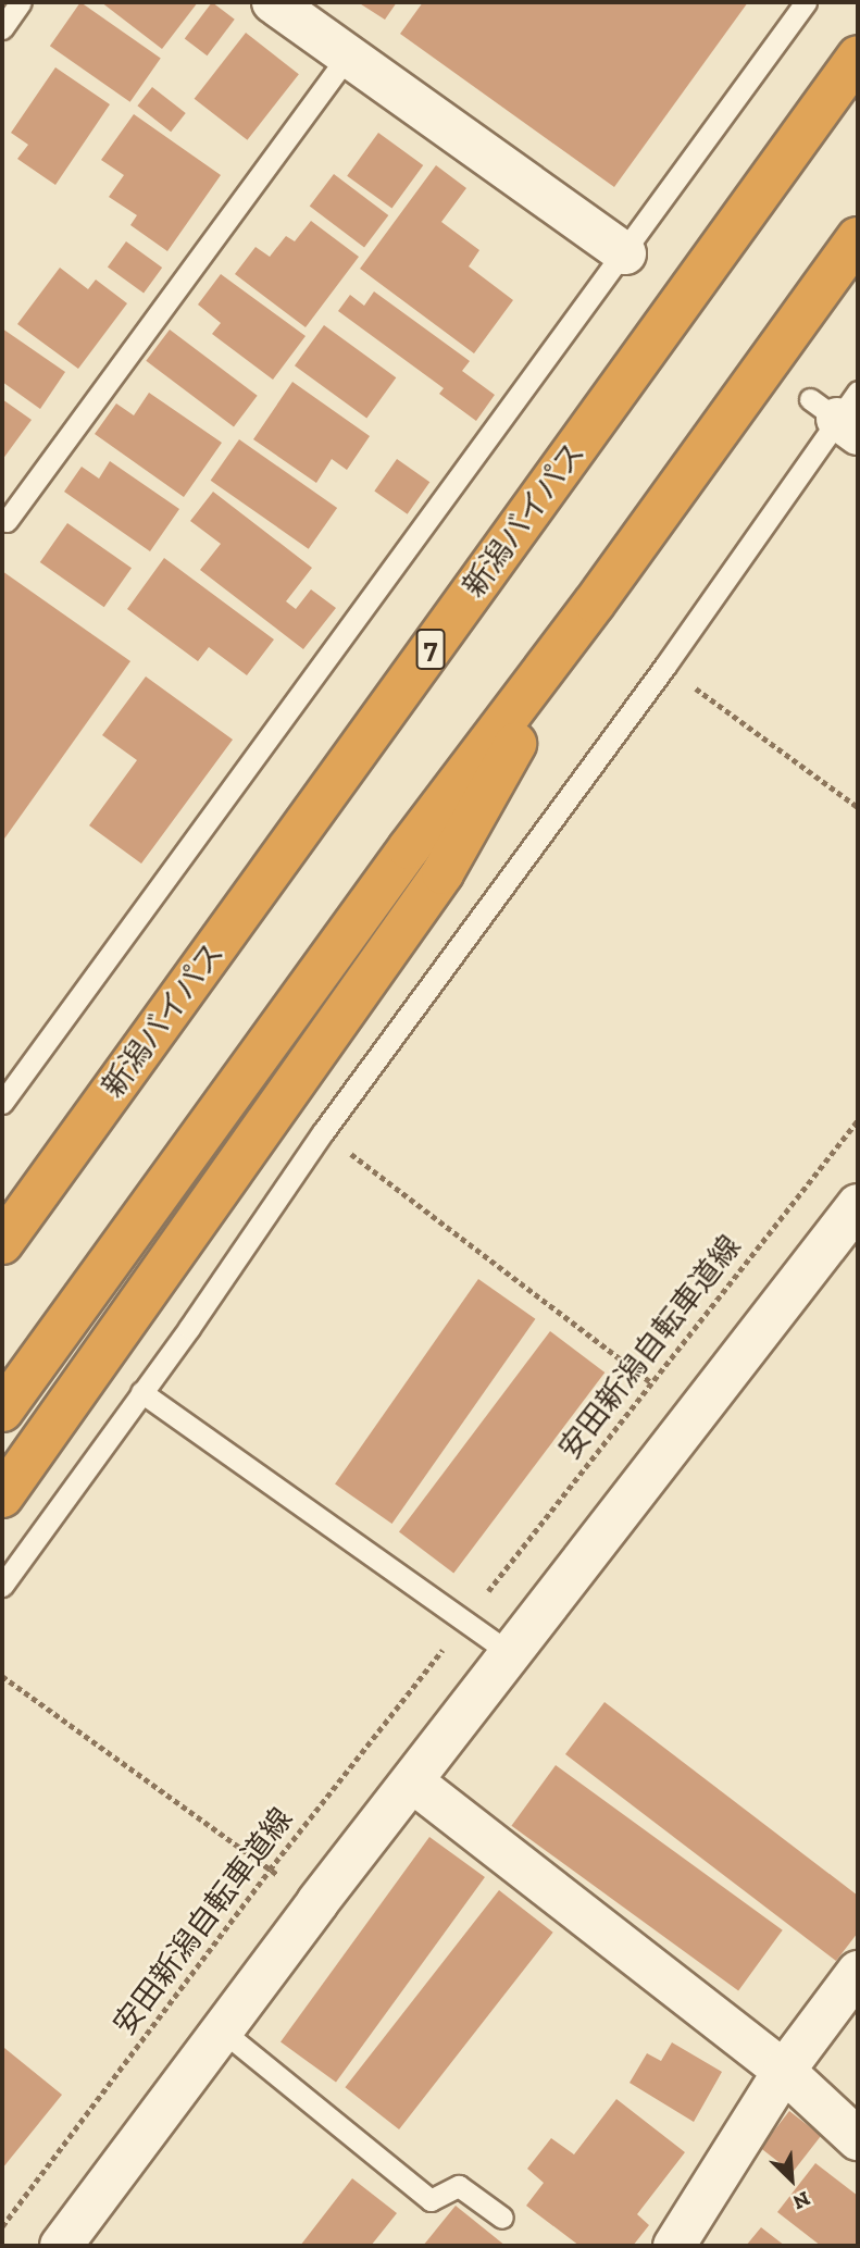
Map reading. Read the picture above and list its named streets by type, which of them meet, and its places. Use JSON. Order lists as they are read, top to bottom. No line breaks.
{"streets":{"highway":["新潟バイパス","7"],"path":["安田新潟自転車道線"]},"north":"bottom right"}
